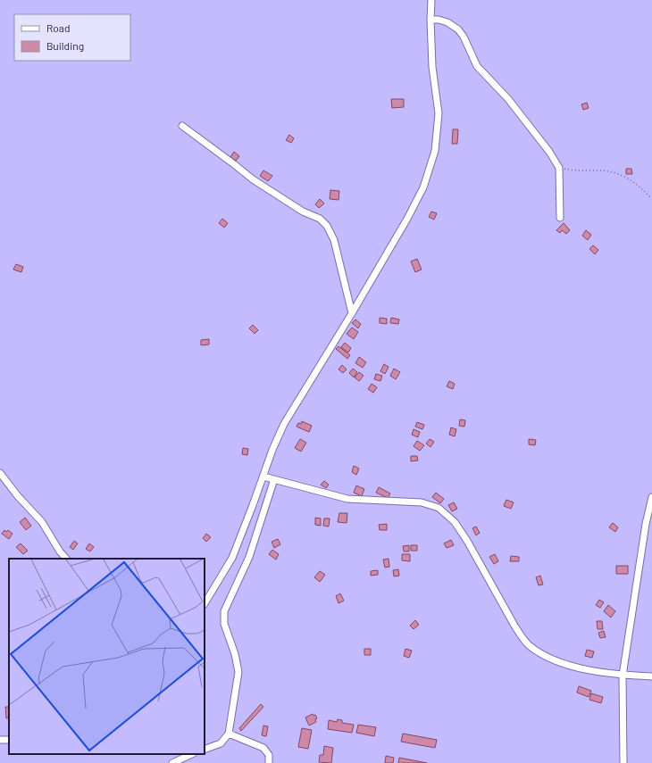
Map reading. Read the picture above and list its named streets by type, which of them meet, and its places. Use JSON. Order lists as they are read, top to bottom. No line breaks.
{"legend":["Road","Building"]}
